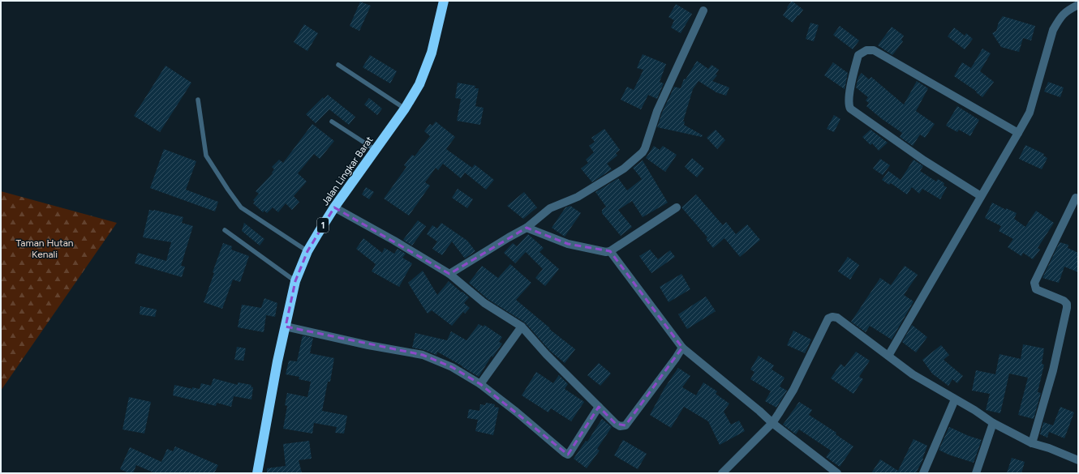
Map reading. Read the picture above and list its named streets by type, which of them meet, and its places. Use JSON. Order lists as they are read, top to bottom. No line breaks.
{"streets":{"highway":["Jalan Lingkar Barat","1"]},"parks":["Taman Hutan Kenali"]}
